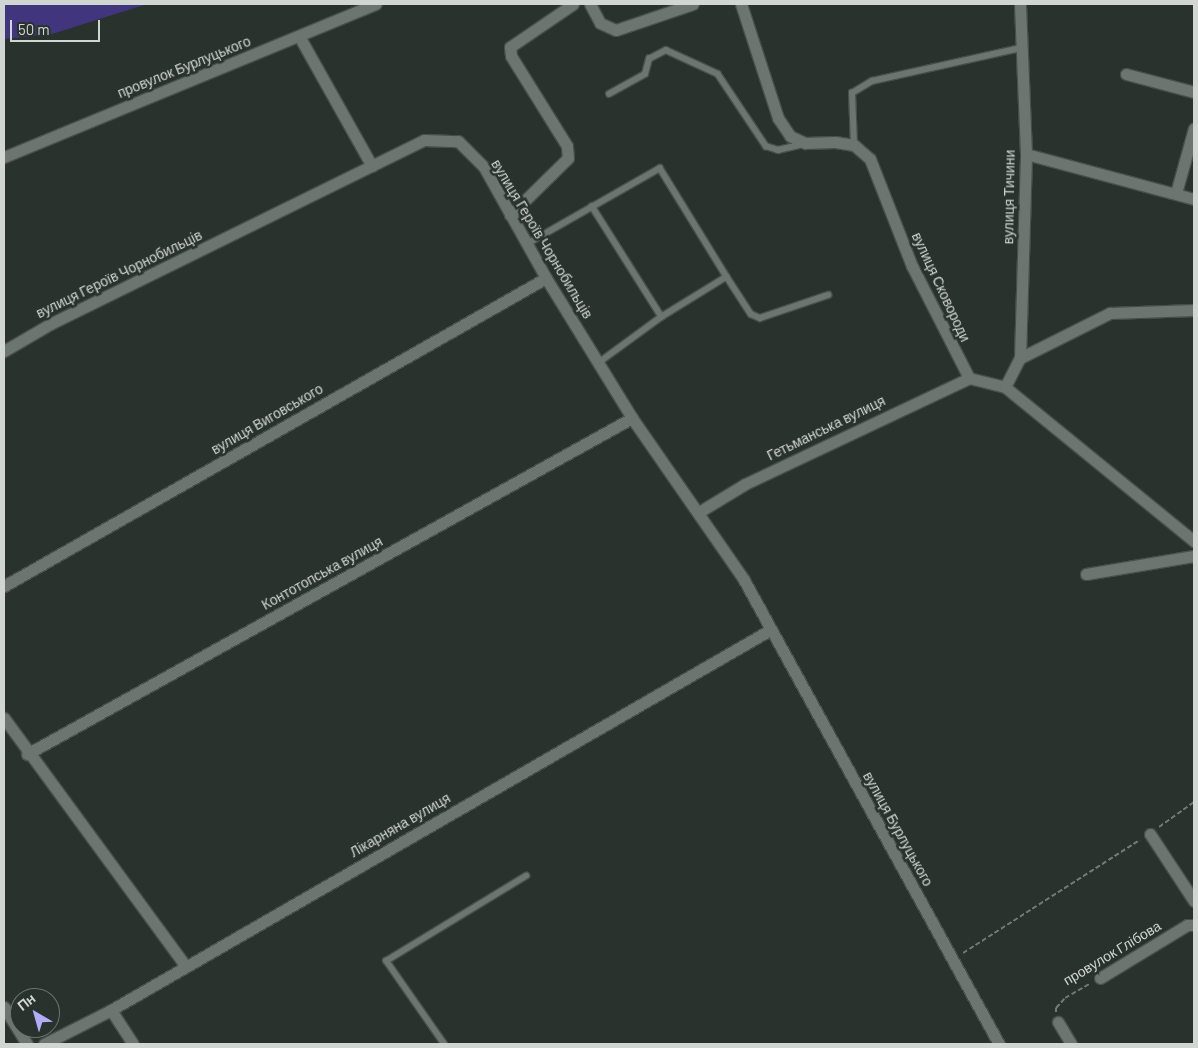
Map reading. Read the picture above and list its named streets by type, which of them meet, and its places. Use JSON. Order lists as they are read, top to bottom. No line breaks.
{"streets":{"street":["провулок Бурлуцького","вулиця Тичини","вулиця Героїв Чорнобильців","вулиця Сковороди","вулиця Виговського","Гетьманська вулиця","Контотопська вулиця","Лікарняна вулиця","вулиця Бурлуцького","провулок Глібова"]},"crossings":[["вулиця Героїв Чорнобильців","вулиця Виговського"],["вулиця Героїв Чорнобильців","Гетьманська вулиця"],["вулиця Героїв Чорнобильців","Контотопська вулиця"],["вулиця Героїв Чорнобильців","Лікарняна вулиця"],["вулиця Героїв Чорнобильців","вулиця Бурлуцького"],["вулиця Сковороди","Гетьманська вулиця"],["Лікарняна вулиця","вулиця Бурлуцького"]],"scale_bar":"50 m","north":"top left"}
